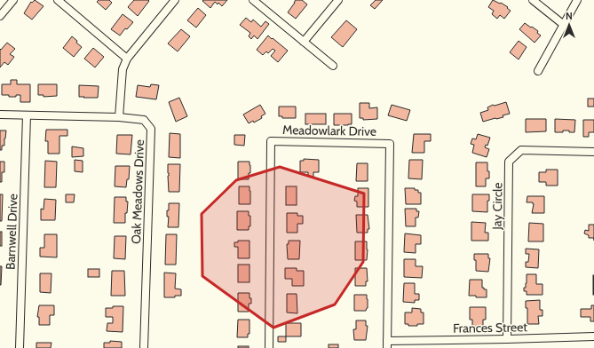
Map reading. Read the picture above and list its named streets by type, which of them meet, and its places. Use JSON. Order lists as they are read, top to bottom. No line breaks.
{"streets":{"street":["Meadowlark Drive","Oak Meadows Drive","Jay Circle","Barnwell Drive","Frances Street"]},"crossings":[["Meadowlark Drive","Frances Street"],["Oak Meadows Drive","Barnwell Drive"],["Jay Circle","Frances Street"]],"north":"top"}
